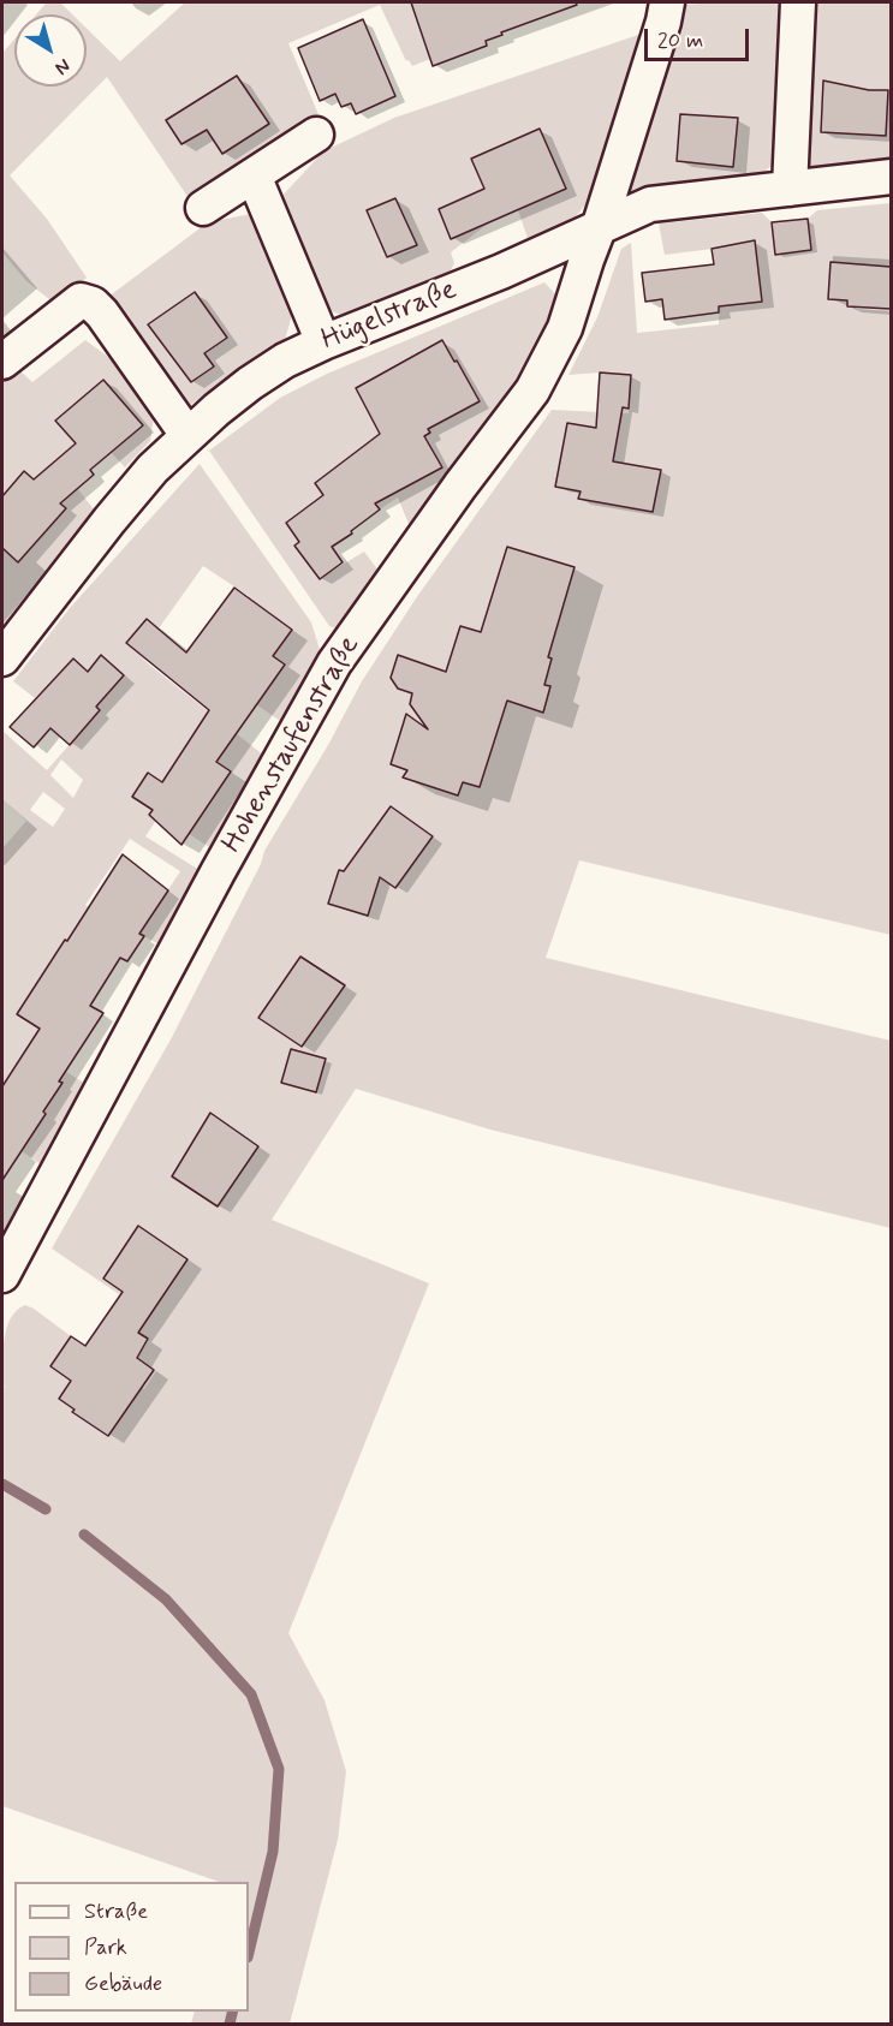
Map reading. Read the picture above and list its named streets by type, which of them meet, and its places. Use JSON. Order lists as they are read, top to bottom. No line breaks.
{"streets":{"street":["Hügelstraße","Hohenstaufenstraße"]},"crossings":[["Hügelstraße","Hohenstaufenstraße"]],"legend":["Straße","Park","Gebäude"],"scale_bar":"20 m","north":"bottom right"}
